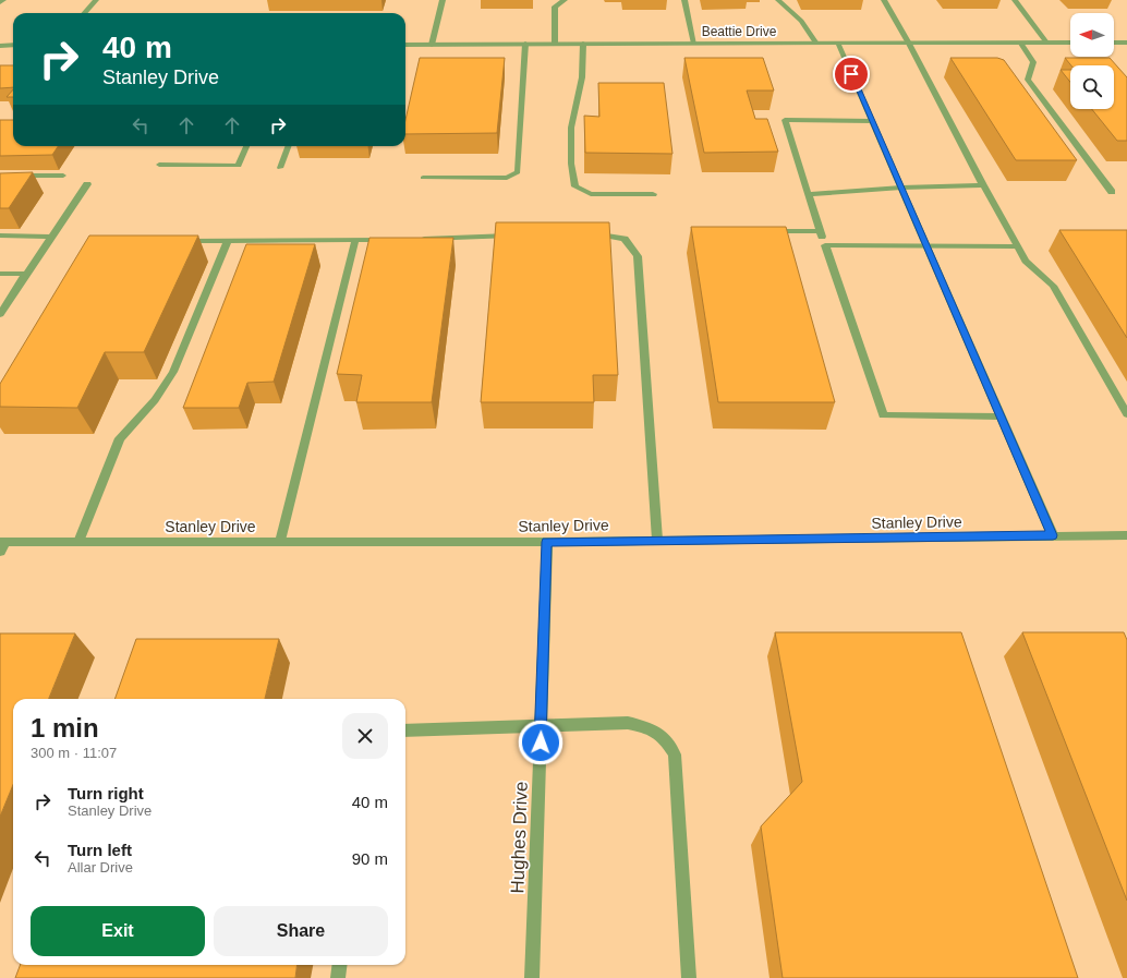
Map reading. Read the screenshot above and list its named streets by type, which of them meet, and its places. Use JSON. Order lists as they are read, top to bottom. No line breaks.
{"streets":{"street":["Beattie Drive","Stanley Drive","Hughes Drive"]},"crossings":[["Stanley Drive","Hughes Drive"]],"north":"left","page":{"turn":["40 m","Stanley Drive"],"heading":["1 min","300 m · 11:07"],"list":[{"name":"Turn right","note":"Stanley Drive","value":"40 m"},{"name":"Turn left","note":"Allar Drive","value":"90 m"}],"buttons":["Exit","Share"]}}
